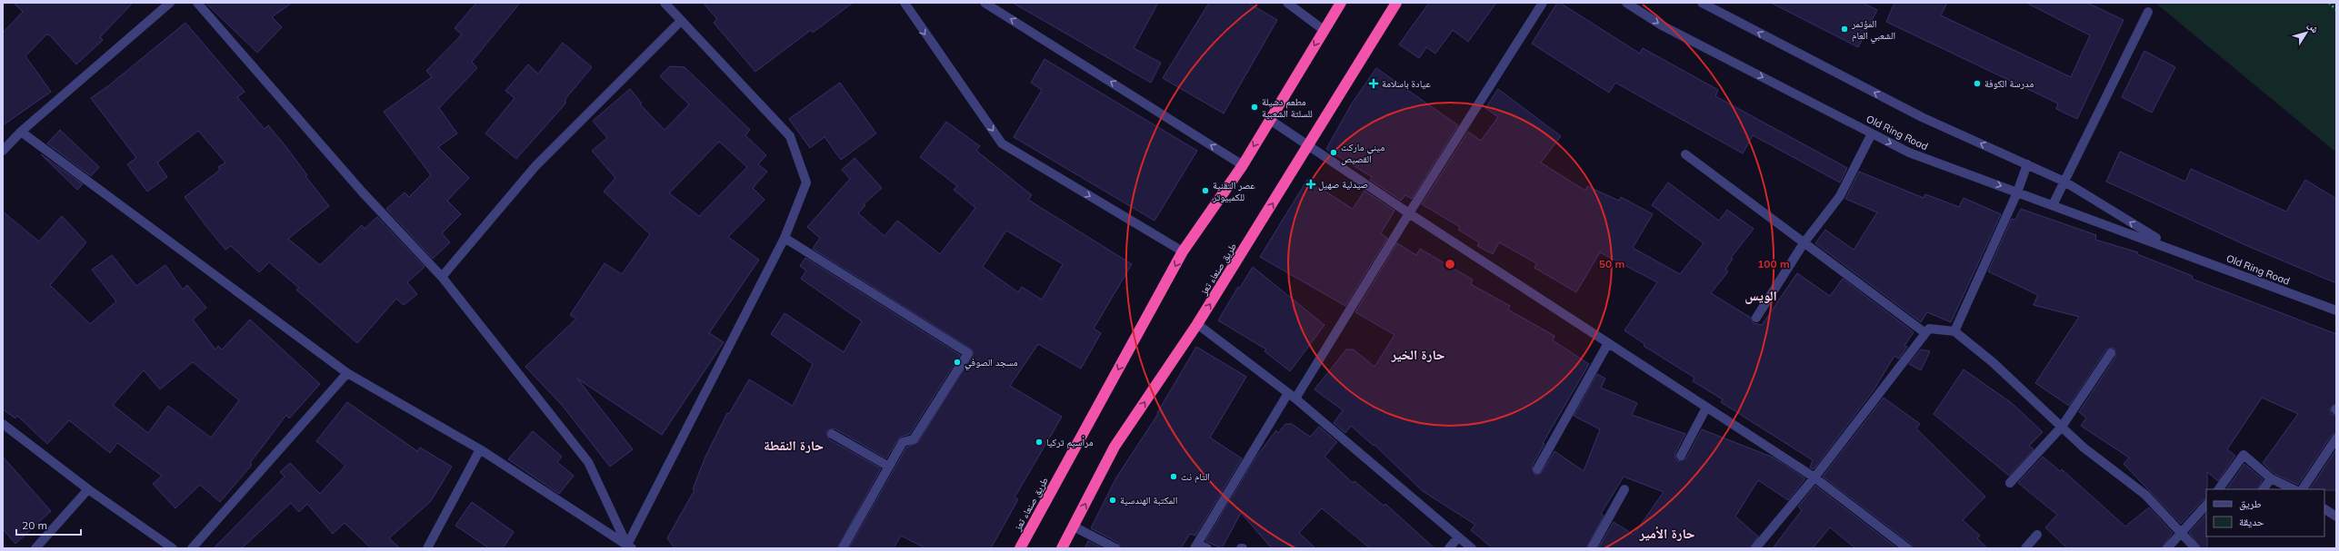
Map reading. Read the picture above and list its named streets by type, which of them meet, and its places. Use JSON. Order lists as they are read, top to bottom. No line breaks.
{"streets":{"highway":["طريق صنعاء تعز"],"street":["Old Ring Road"]},"districts":["الويس","حارة الخير","حارة النقطة","حارة الأمير"],"places":{"other":["المؤتمر الشعبي العام","مدرسة الكوفة","مطعم دشيلة للسلتة الشعبية","ميني ماركت القصيص","عصر التقنية للكمبيوتر","مسجد الصوفي","مرأسيم تركيا","التام نت","المكتبة الهندسية"],"health":["عيادة باسلامة","صيدلية صهيل"]},"legend":["طريق","حديقة"],"scale_bar":"20 m","north":"top right","rings":["50 m","100 m"]}
